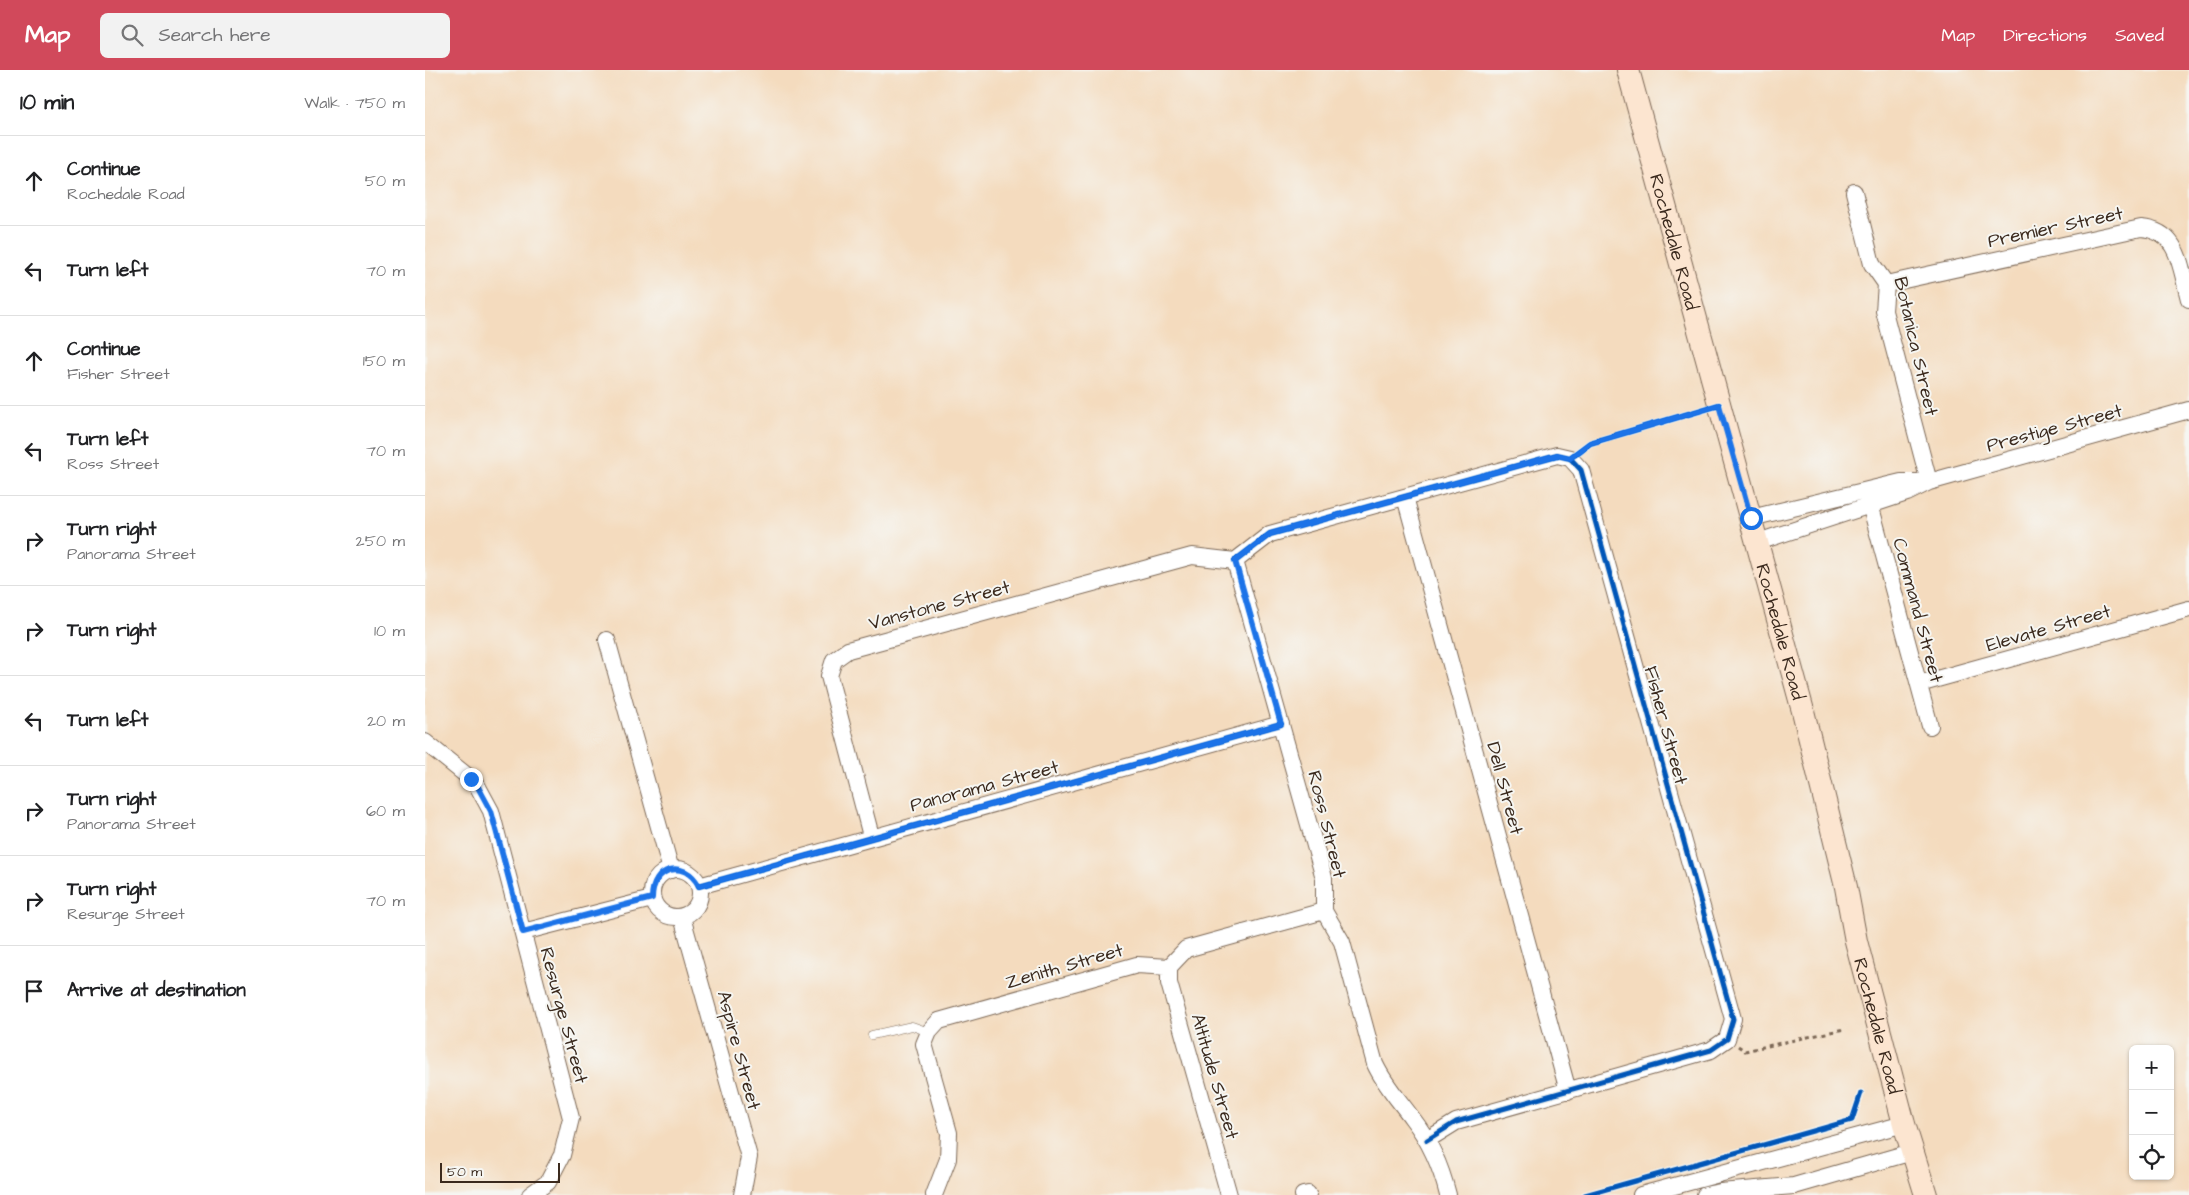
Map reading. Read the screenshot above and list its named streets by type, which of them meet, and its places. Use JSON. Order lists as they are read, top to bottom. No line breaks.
{"streets":{"main road":["Rochedale Road"],"street":["Premier Street","Botanica Street","Prestige Street","Vanstone Street","Command Street","Elevate Street","Fisher Street","Panorama Street","Dell Street","Ross Street","Zenith Street","Resurge Street","Aspire Street","Altitude Street"]},"crossings":[["Premier Street","Botanica Street"],["Rochedale Road","Prestige Street"],["Botanica Street","Prestige Street"],["Prestige Street","Command Street"],["Vanstone Street","Fisher Street"],["Vanstone Street","Panorama Street"],["Vanstone Street","Ross Street"],["Command Street","Elevate Street"],["Fisher Street","Dell Street"],["Fisher Street","Ross Street"],["Panorama Street","Ross Street"],["Panorama Street","Aspire Street"],["Zenith Street","Altitude Street"]],"scale_bar":"50 m","page":{"header":"Map","search":"Search here","nav":["Map","Directions","Saved"],"heading":["10 min","Walk · 750 m"],"list":[["Continue","Rochedale Road","50 m"],["Turn left","70 m"],["Continue","Fisher Street","150 m"],["Turn left","Ross Street","70 m"],["Turn right","Panorama Street","250 m"],["Turn right","10 m"],["Turn left","20 m"],["Turn right","Panorama Street","60 m"],["Turn right","Resurge Street","70 m"],"Arrive at destination"],"map_buttons":["+","−"],"scale":"50 m"}}
